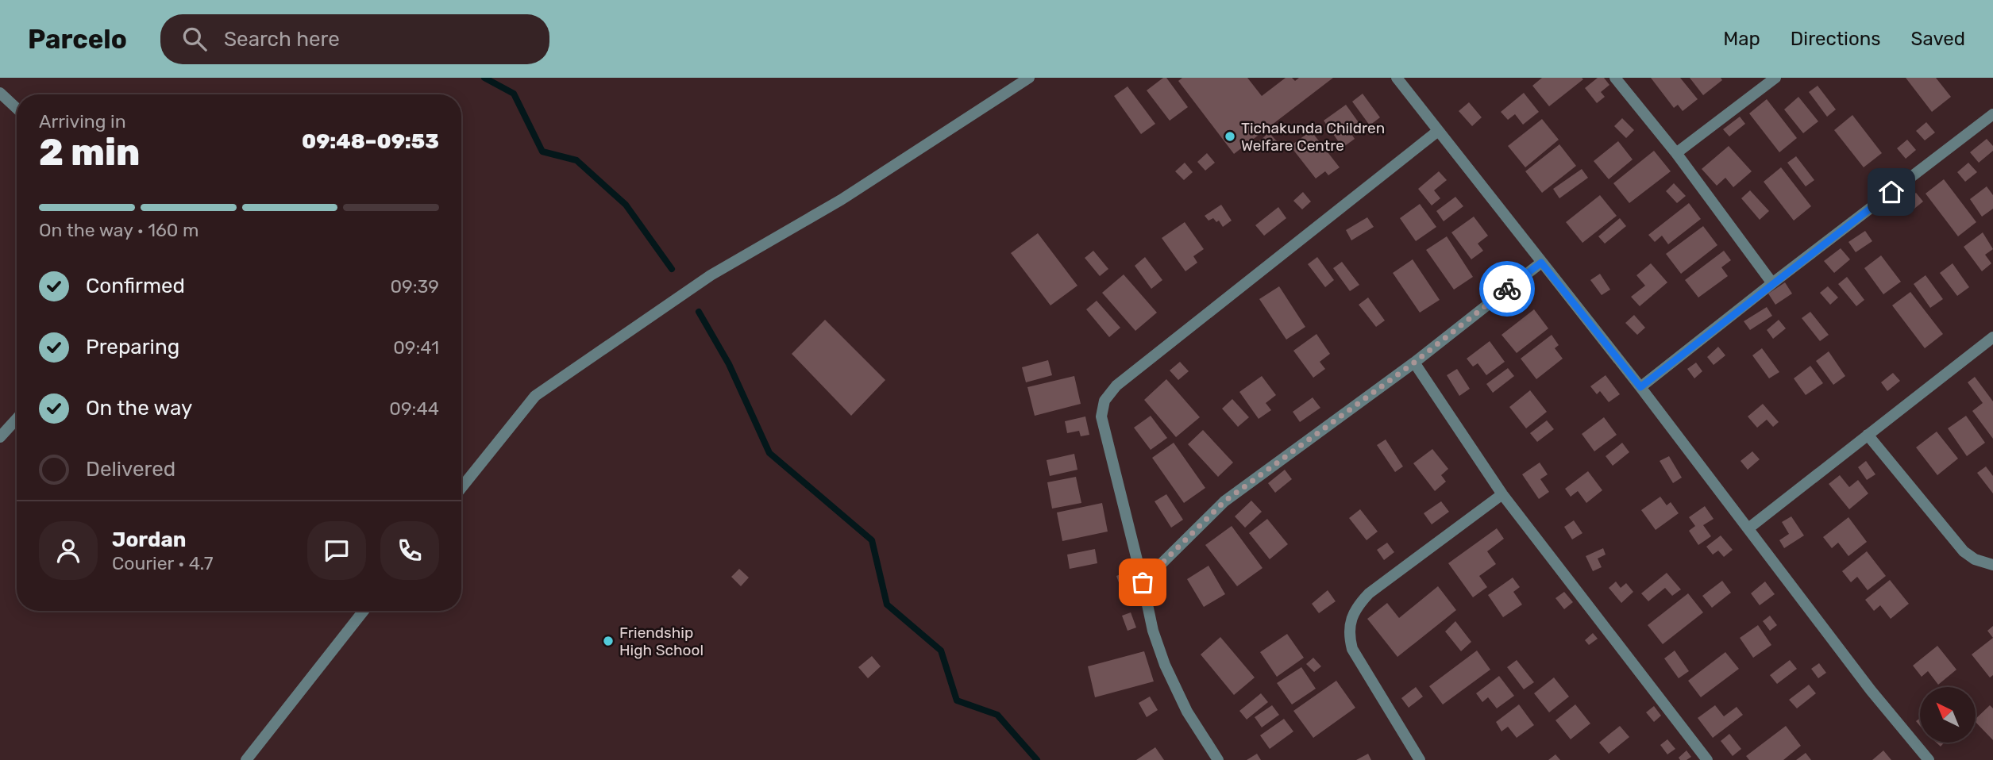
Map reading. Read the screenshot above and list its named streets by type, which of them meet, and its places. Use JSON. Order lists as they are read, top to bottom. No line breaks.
{"places":["Tichakunda Children Welfare Centre","Friendship High School"],"north":"top left","page":{"header":"Parcelo","search":"Search here","nav":["Map","Directions","Saved"],"heading":["2 min","Arriving in","09:48–09:53"],"panel":["Jordan","Courier · 4.7"],"bar":"On the way · 160 m","list":[["Confirmed","09:39"],["Preparing","09:41"],["On the way","09:44"],"Delivered"]}}
